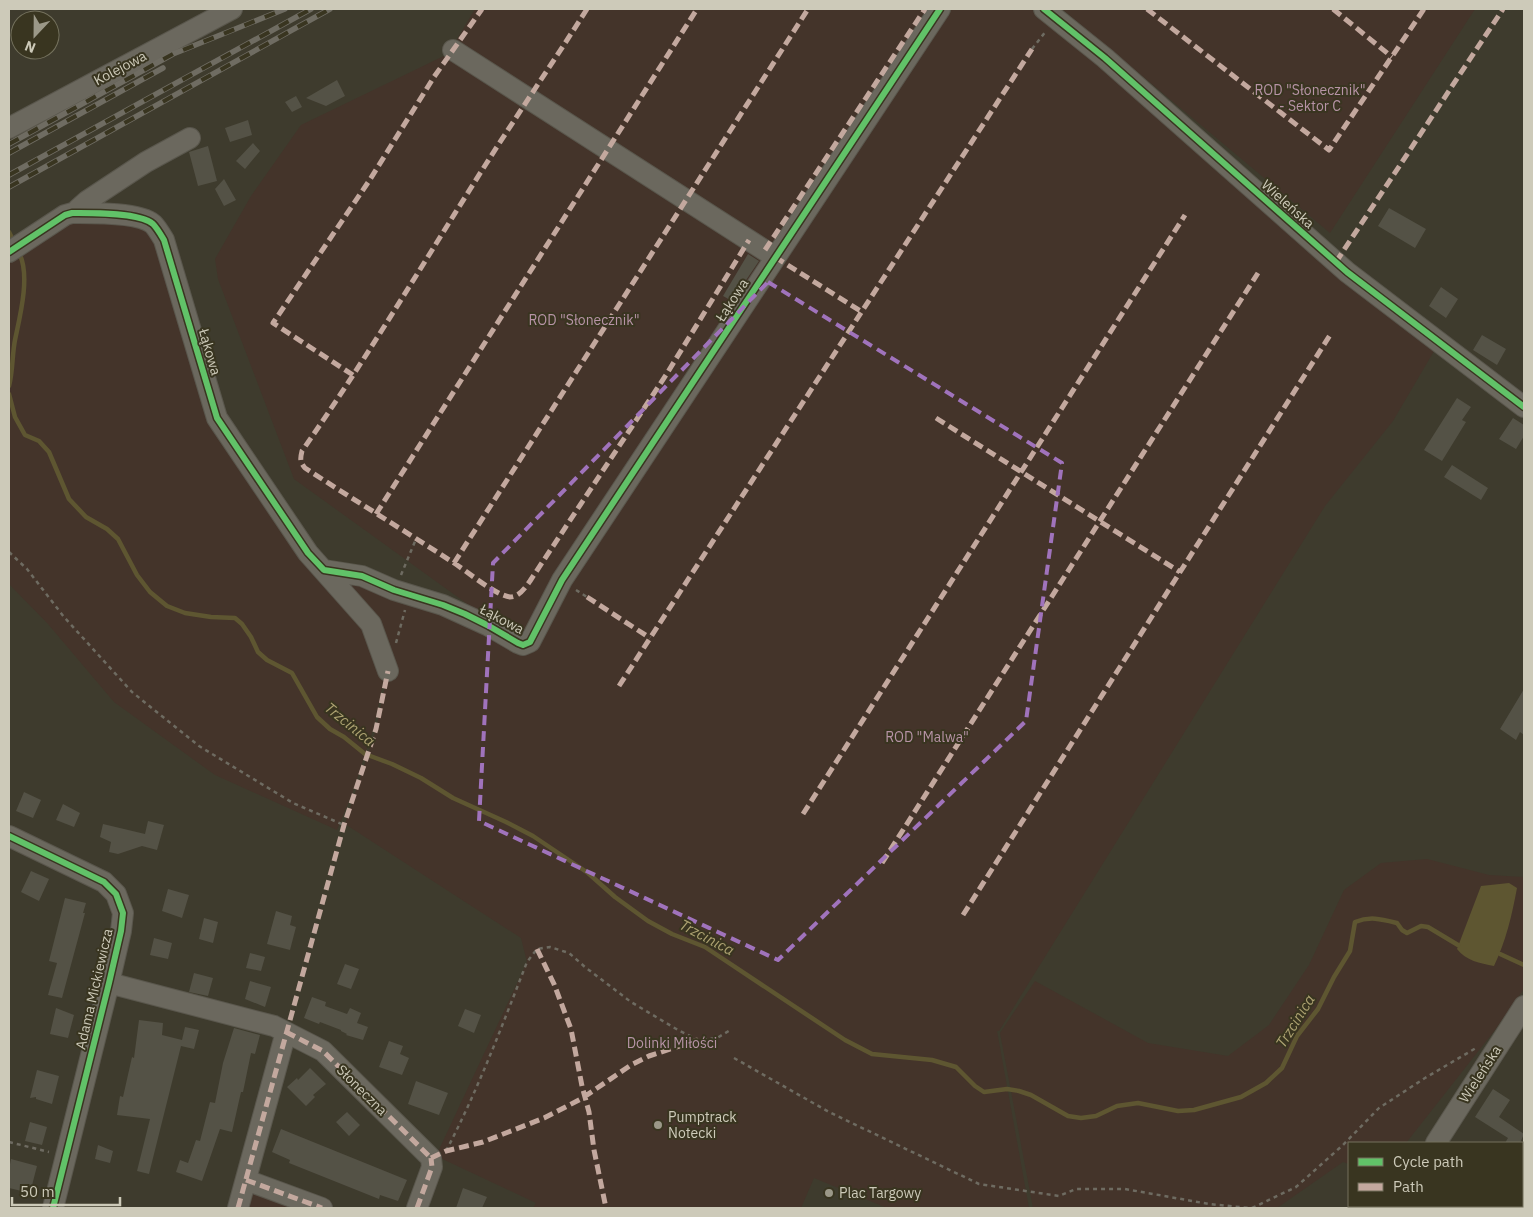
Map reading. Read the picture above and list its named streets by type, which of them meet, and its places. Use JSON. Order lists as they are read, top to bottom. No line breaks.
{"streets":{"street":["Kolejowa","Wieleńska","Łąkowa","Adama Mickiewicza","Słoneczna"]},"crossings":[["Adama Mickiewicza","Słoneczna"]],"water":["Trzcinica"],"parks":["ROD \"Słonecznik\" - Sektor C","ROD \"Słonecznik\"","ROD \"Malwa\"","Dolinki Miłości"],"places":["Pumptrack Notecki","Plac Targowy"],"legend":["Cycle path","Path"],"scale_bar":"50 m","north":"bottom"}
